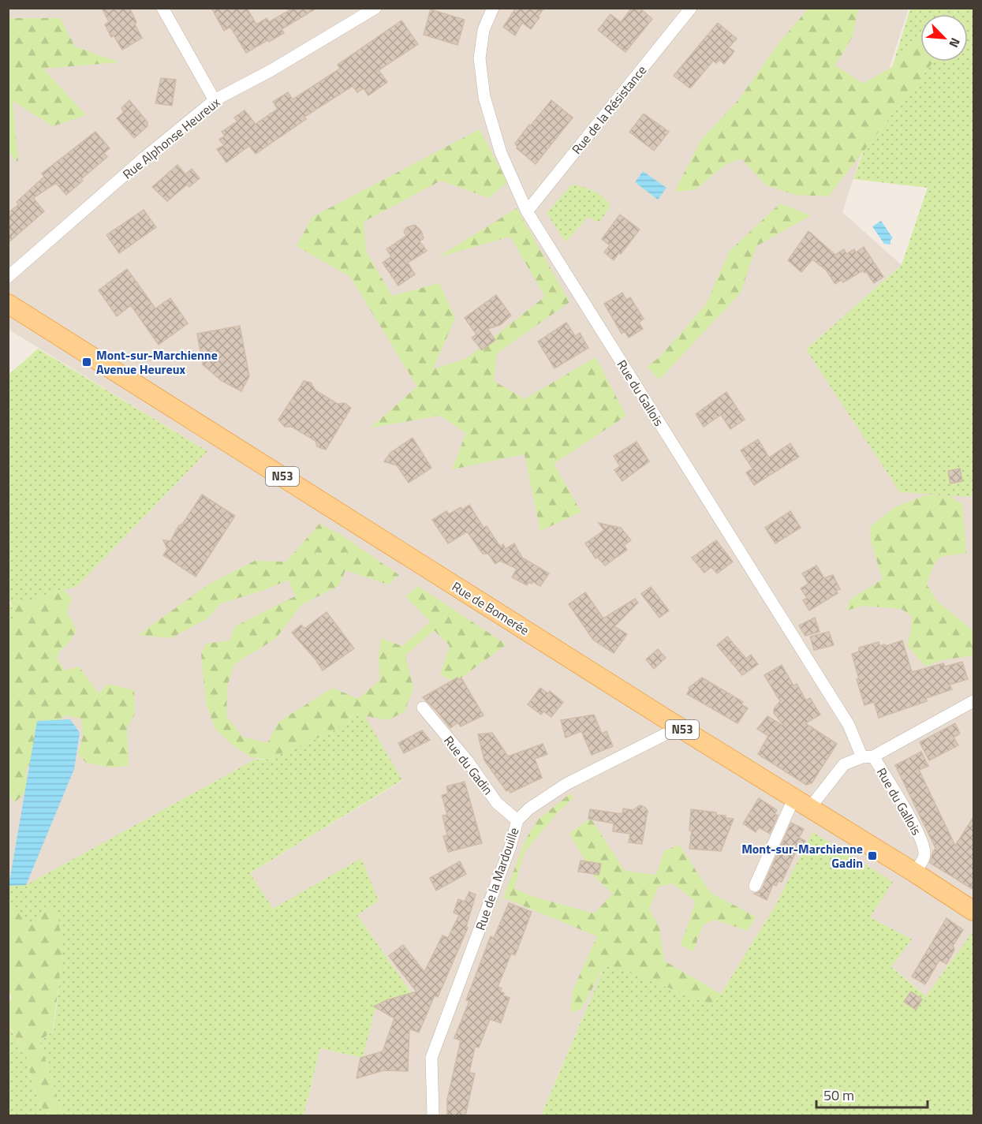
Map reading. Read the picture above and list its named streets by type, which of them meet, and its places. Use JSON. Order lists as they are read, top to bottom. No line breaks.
{"streets":{"main road":["N53","Rue de Bomerée"],"street":["Rue de la Résistance","Rue Alphonse Heureux","Rue du Gallois","Rue du Gadin","Rue de la Mardouille"]},"crossings":[["Rue de la Résistance","Rue du Gallois"],["Rue du Gallois","Rue de Bomerée"],["Rue de Bomerée","Rue de la Mardouille"],["Rue du Gadin","Rue de la Mardouille"]],"places":{"transit":["Mont-sur-Marchienne Avenue Heureux","Mont-sur-Marchienne Gadin"]},"scale_bar":"50 m","north":"bottom right"}
